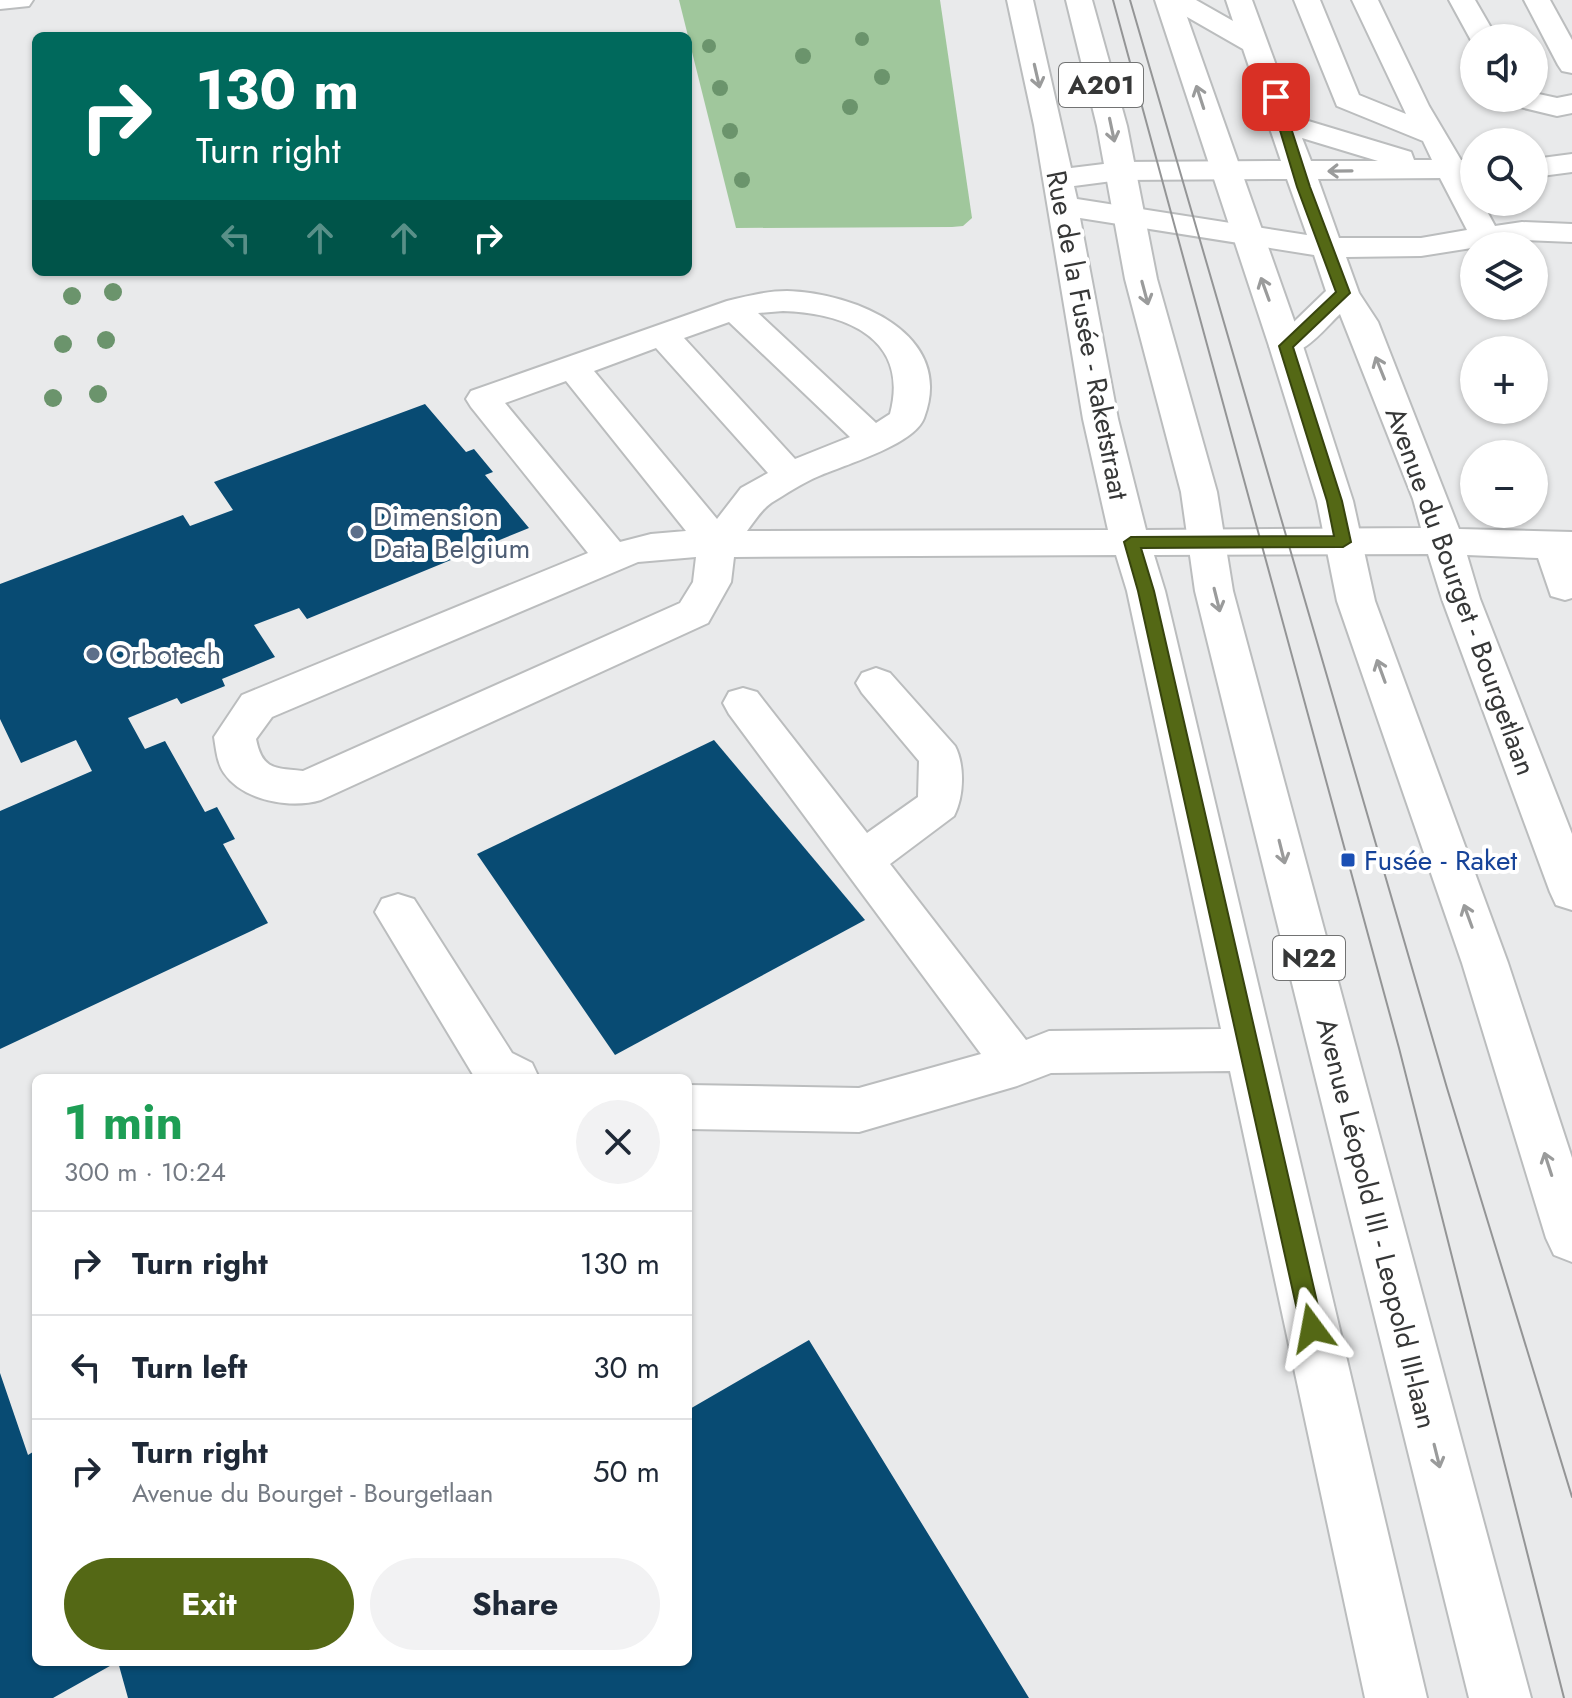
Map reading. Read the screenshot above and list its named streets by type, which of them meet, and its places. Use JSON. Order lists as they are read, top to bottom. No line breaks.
{"streets":{"street":["A201","Rue de la Fusée - Raketstraat","Avenue du Bourget - Bourgetlaan","N22","Avenue Léopold III - Leopold III-laan"]},"places":{"other":["Dimension Data Belgium","Orbotech"],"transit":["Fusée - Raket"]},"page":{"map_buttons":["+","−"],"turn":["130 m","Turn right"],"heading":["1 min","300 m · 10:24"],"list":[{"name":"Turn right","value":"130 m"},{"name":"Turn left","value":"30 m"},{"name":"Turn right","note":"Avenue du Bourget - Bourgetlaan","value":"50 m"}],"buttons":["Exit","Share"]}}
